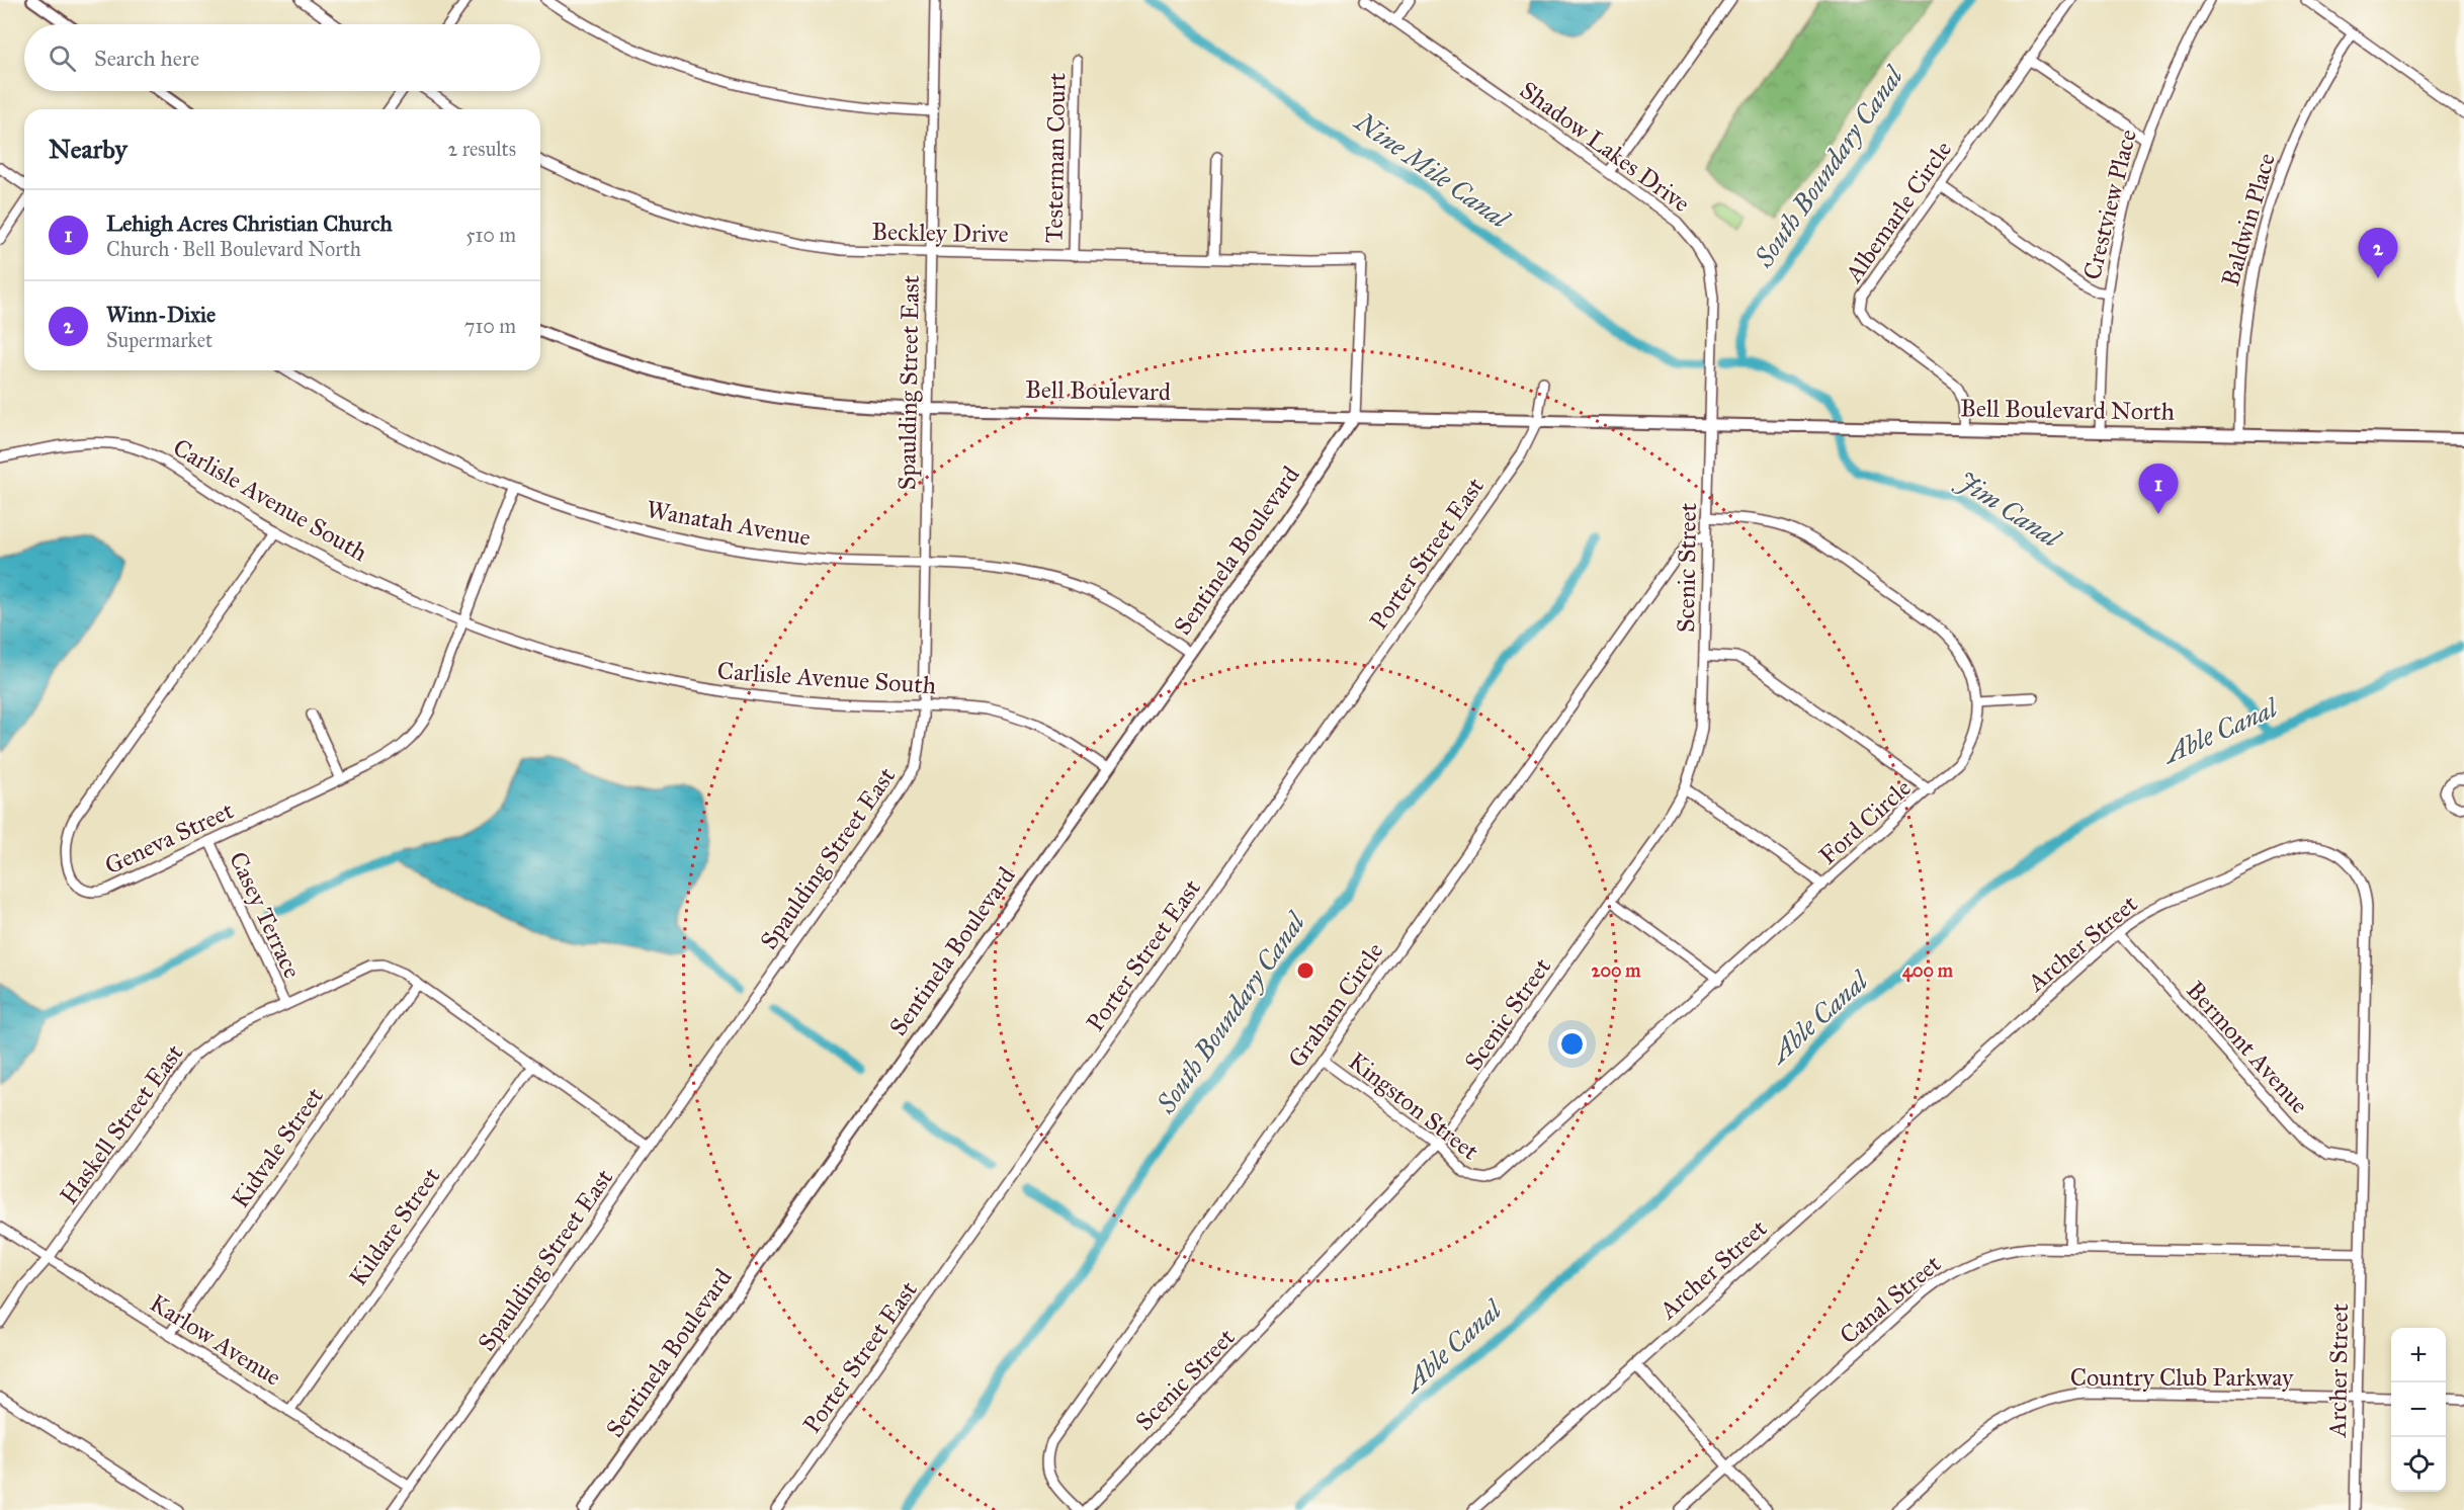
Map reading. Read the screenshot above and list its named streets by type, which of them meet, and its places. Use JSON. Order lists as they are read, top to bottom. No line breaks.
{"streets":{"street":["Shadow Lakes Drive","Testerman Court","Crestview Place","Albemarle Circle","Baldwin Place","Beckley Drive","Spaulding Street East","Bell Boulevard","Bell Boulevard North","Carlisle Avenue South","Wanatah Avenue","Sentinela Boulevard","Porter Street East","Scenic Street","Ford Circle","Geneva Street","Casey Terrace","Archer Street","Graham Circle","Bermont Avenue","Kingston Street","Haskell Street East","Kidvale Street","Kildare Street","Canal Street","Karlow Avenue","Country Club Parkway"]},"crossings":[["Shadow Lakes Drive","Bell Boulevard North"],["Shadow Lakes Drive","Scenic Street"],["Testerman Court","Beckley Drive"],["Crestview Place","Bell Boulevard North"],["Albemarle Circle","Bell Boulevard North"],["Baldwin Place","Bell Boulevard North"],["Beckley Drive","Spaulding Street East"],["Beckley Drive","Bell Boulevard"],["Beckley Drive","Sentinela Boulevard"],["Spaulding Street East","Bell Boulevard"],["Spaulding Street East","Carlisle Avenue South"],["Spaulding Street East","Wanatah Avenue"],["Spaulding Street East","Haskell Street East"],["Spaulding Street East","Karlow Avenue"],["Bell Boulevard","Bell Boulevard North"],["Bell Boulevard","Sentinela Boulevard"],["Bell Boulevard","Porter Street East"],["Bell Boulevard North","Scenic Street"],["Carlisle Avenue South","Sentinela Boulevard"],["Carlisle Avenue South","Geneva Street"],["Wanatah Avenue","Sentinela Boulevard"],["Wanatah Avenue","Geneva Street"],["Scenic Street","Ford Circle"],["Scenic Street","Graham Circle"],["Scenic Street","Kingston Street"],["Ford Circle","Kingston Street"],["Geneva Street","Casey Terrace"],["Casey Terrace","Haskell Street East"],["Archer Street","Bermont Avenue"],["Archer Street","Canal Street"],["Archer Street","Country Club Parkway"],["Graham Circle","Kingston Street"],["Haskell Street East","Kidvale Street"],["Haskell Street East","Kildare Street"],["Haskell Street East","Karlow Avenue"],["Kidvale Street","Karlow Avenue"],["Kildare Street","Karlow Avenue"]],"water":["South Boundary Canal","Nine Mile Canal","Jim Canal","Able Canal"],"page":{"search":"Search here","heading":["Nearby","2 results"],"list":[{"mark":"1","name":"Lehigh Acres Christian Church","note":"Church · Bell Boulevard North","value":"510 m"},{"mark":"2","name":"Winn-Dixie","note":"Supermarket","value":"710 m"}],"pins":["2","1"],"map_buttons":["+","−"]},"rings":["200 m","400 m"]}
